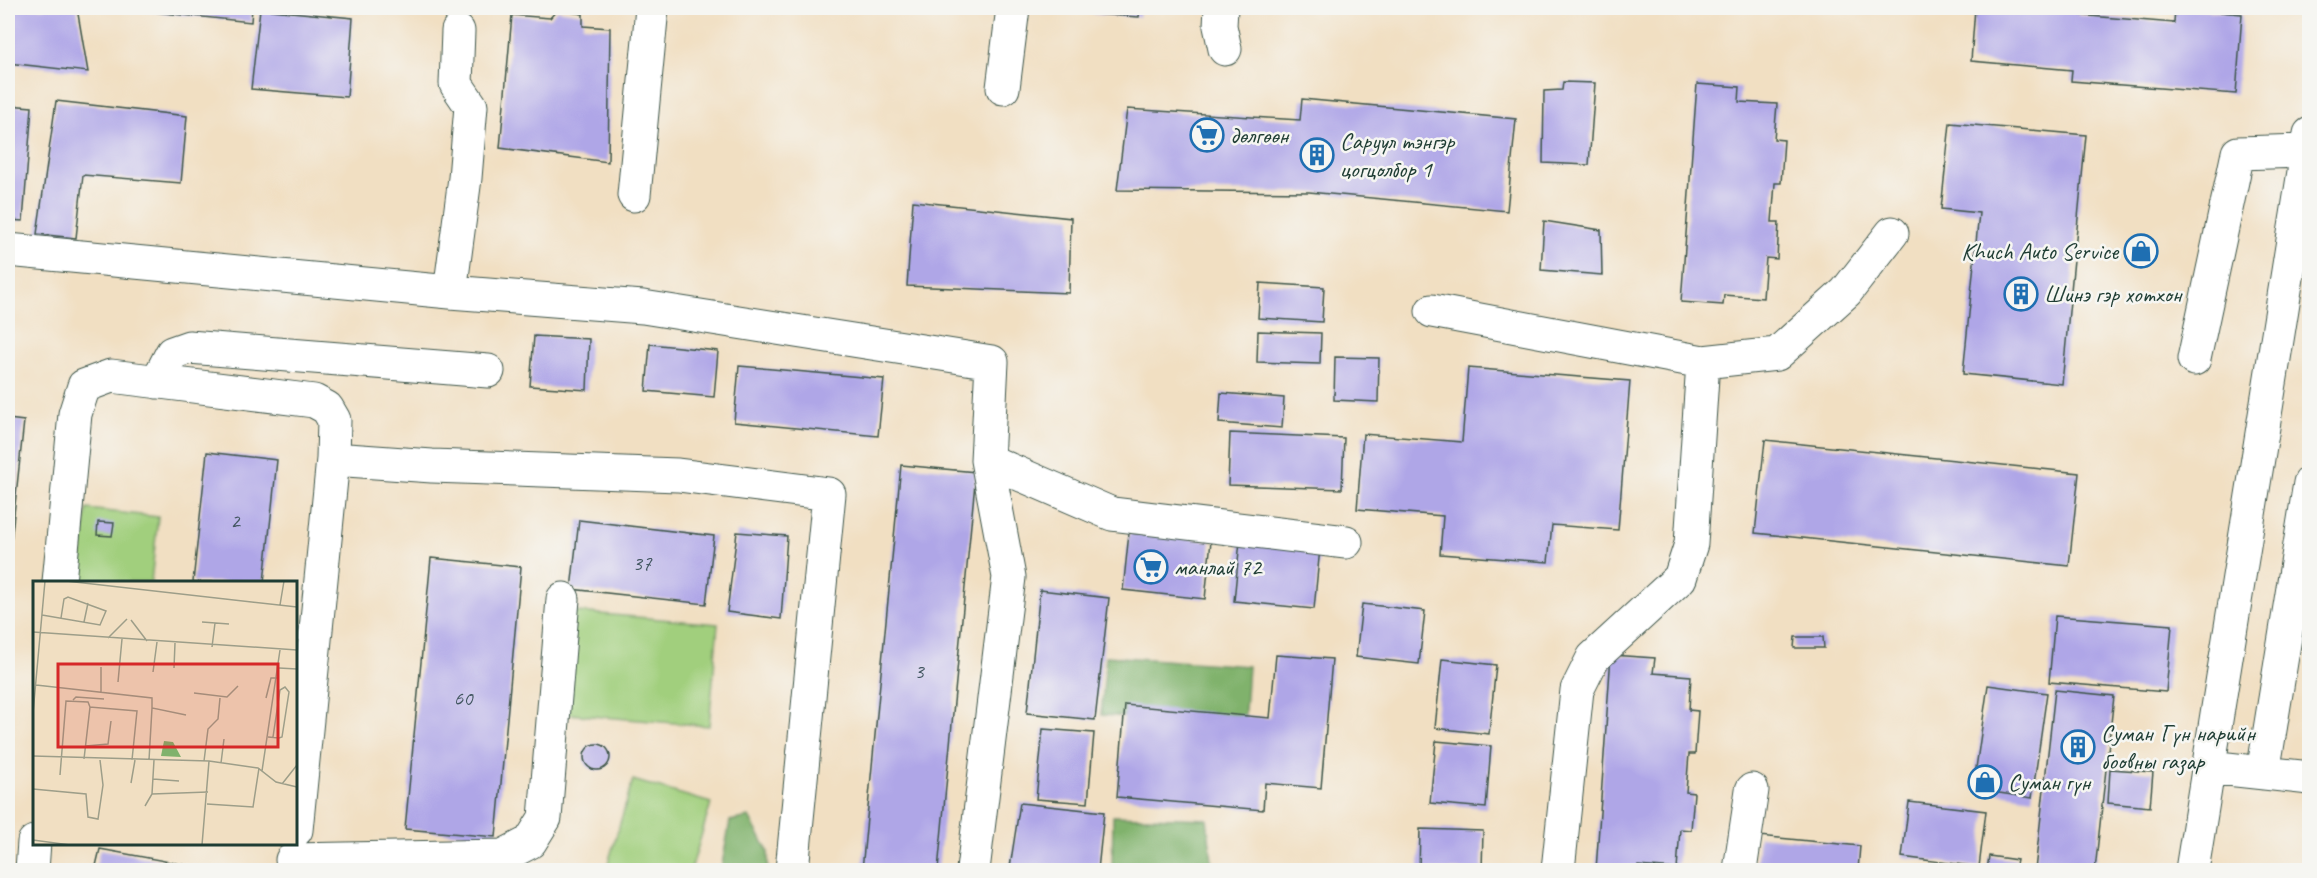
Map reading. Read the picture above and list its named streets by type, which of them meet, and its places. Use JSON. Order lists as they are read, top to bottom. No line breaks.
{"places":{"supermarket":["дөлгөөн","манлай 72"],"building":["Саруул тэнгэр цогцолбор 1","Шинэ гэр хотхон","Суман Гүн нарийн боовны газар"],"shop":["Khuch Auto Service","Суман гүн"]},"house_numbers":["2","37","3","60"]}
